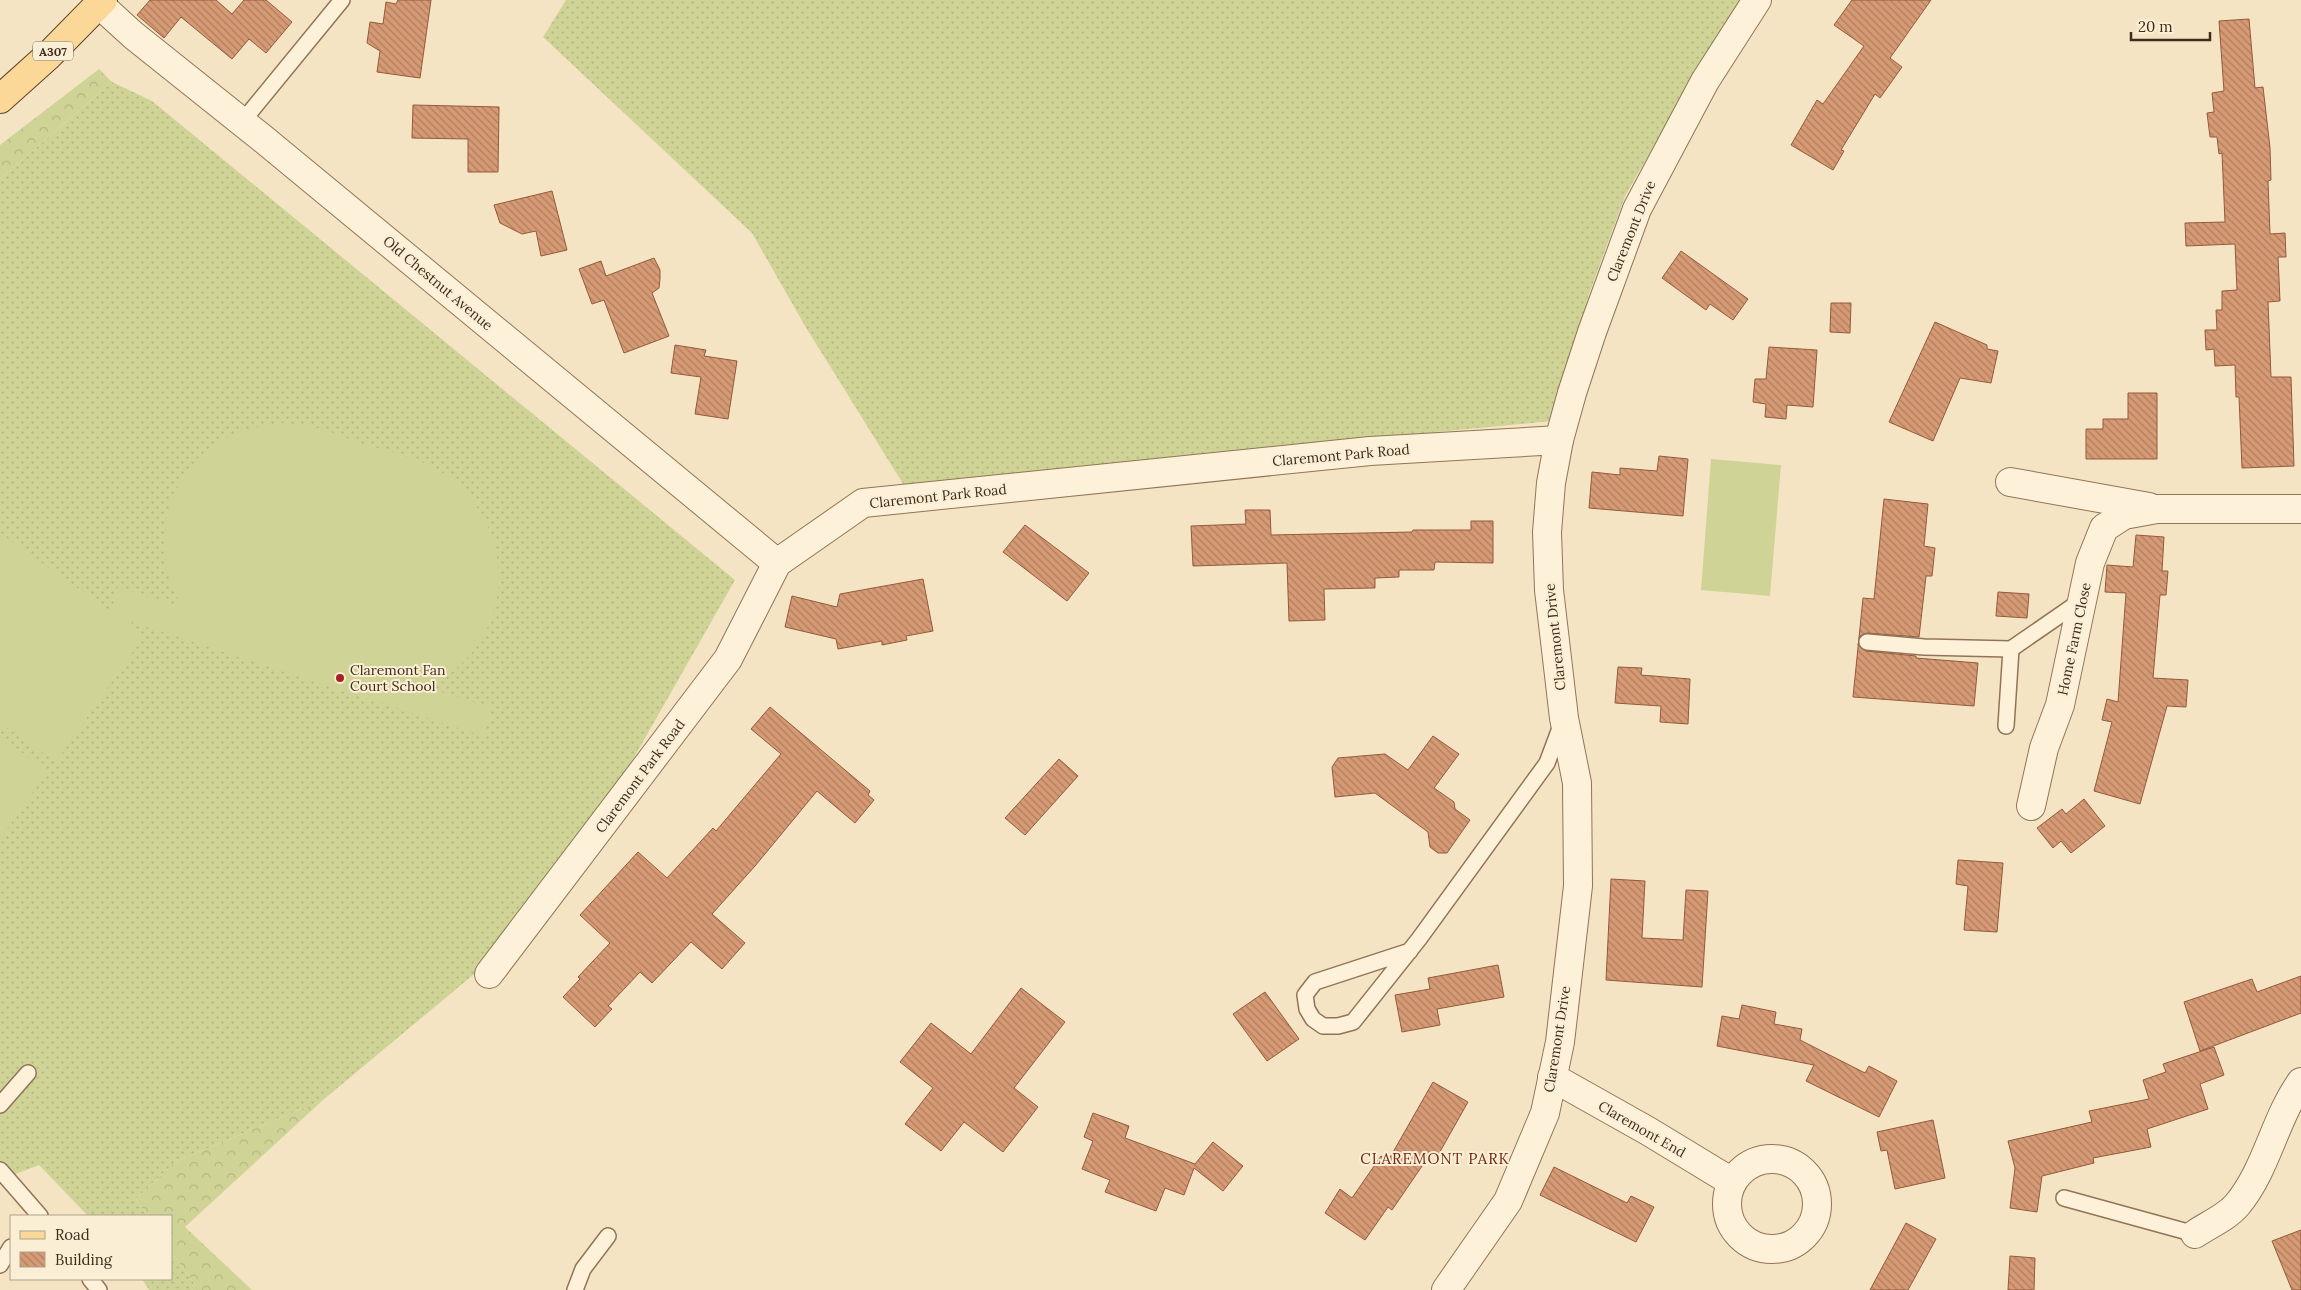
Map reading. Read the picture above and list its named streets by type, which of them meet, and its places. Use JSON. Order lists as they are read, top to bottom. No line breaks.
{"streets":{"main road":["A307"],"street":["Claremont Drive","Old Chestnut Avenue","Claremont Park Road","Home Farm Close","Claremont End"]},"crossings":[["A307","Old Chestnut Avenue"],["Claremont Drive","Claremont Park Road"],["Claremont Drive","Claremont End"],["Old Chestnut Avenue","Claremont Park Road"]],"districts":["CLAREMONT PARK"],"places":["Claremont Fan Court School"],"legend":["Road","Building"],"scale_bar":"20 m"}
